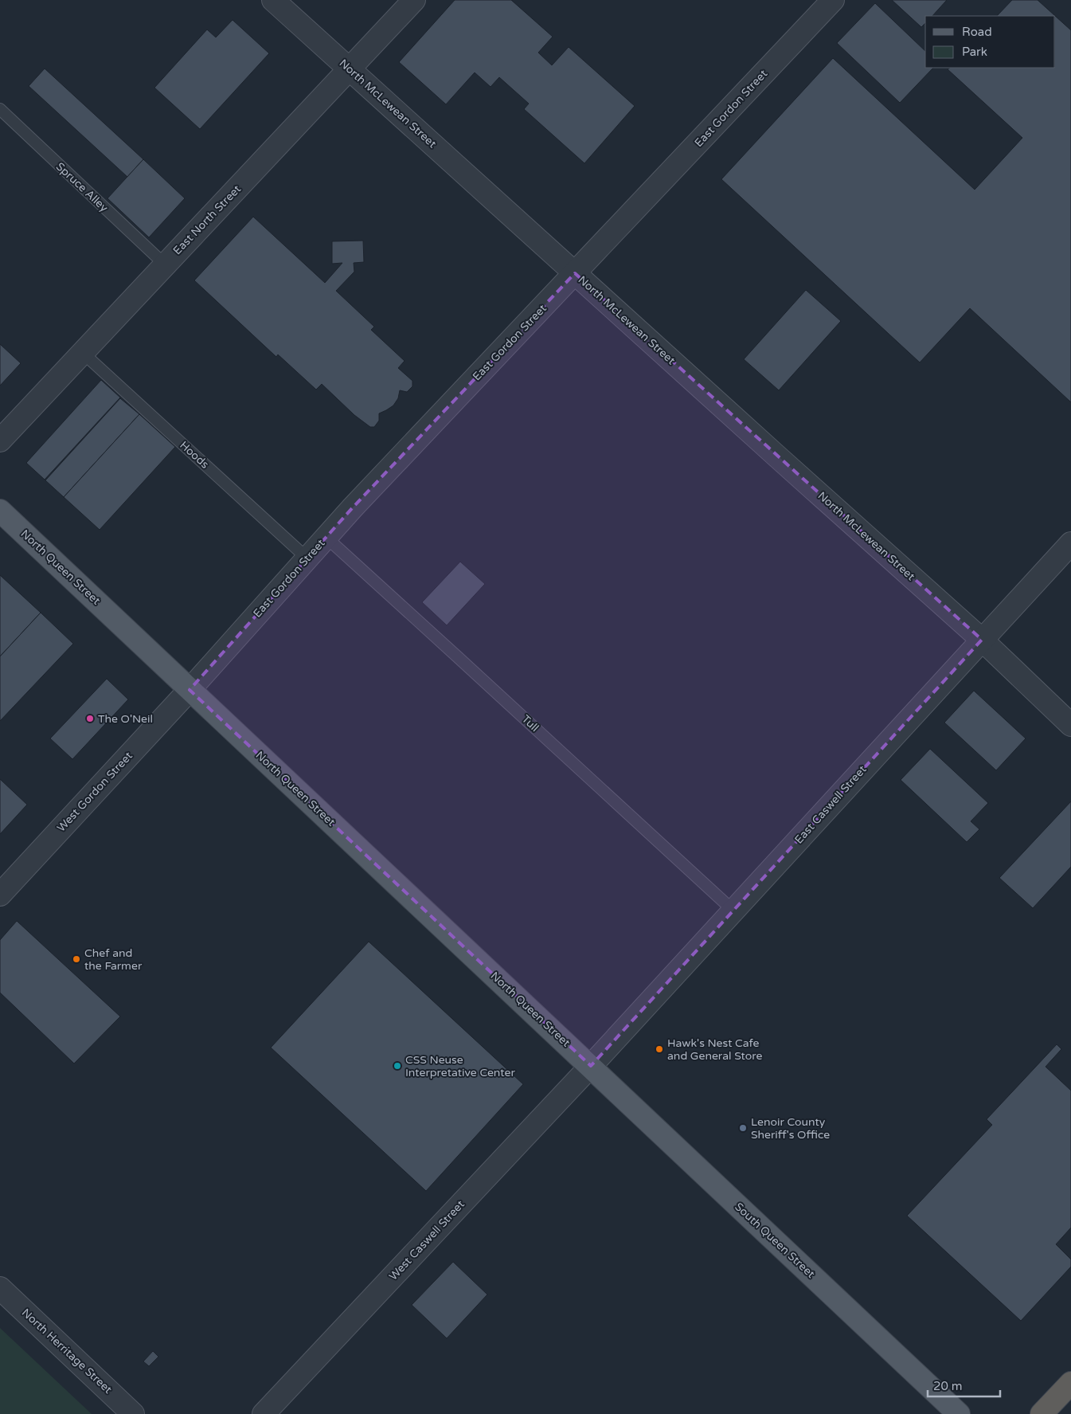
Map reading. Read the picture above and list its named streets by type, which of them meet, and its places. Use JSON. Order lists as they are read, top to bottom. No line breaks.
{"streets":{"main road":["North Queen Street","South Queen Street"],"street":["North McLewean Street","East Gordon Street","East North Street","West Gordon Street","East Caswell Street","West Caswell Street","North Herritage Street"],"lane":["Spruce Alley","Hoods","Tull"]},"crossings":[["North McLewean Street","East Gordon Street"],["North McLewean Street","East North Street"],["North McLewean Street","East Caswell Street"],["East Gordon Street","Hoods"],["East Gordon Street","North Queen Street"],["East Gordon Street","Tull"],["East Gordon Street","West Gordon Street"],["Spruce Alley","East North Street"],["East North Street","Hoods"],["North Queen Street","West Gordon Street"],["North Queen Street","East Caswell Street"],["North Queen Street","West Caswell Street"],["North Queen Street","South Queen Street"],["Tull","East Caswell Street"],["East Caswell Street","West Caswell Street"],["East Caswell Street","South Queen Street"],["West Caswell Street","South Queen Street"]],"places":["The O'Neil","Chef and the Farmer","Hawk's Nest Cafe and General Store","CSS Neuse Interpretative Center","Lenoir County Sheriff's Office"],"legend":["Road","Park"],"scale_bar":"20 m"}
